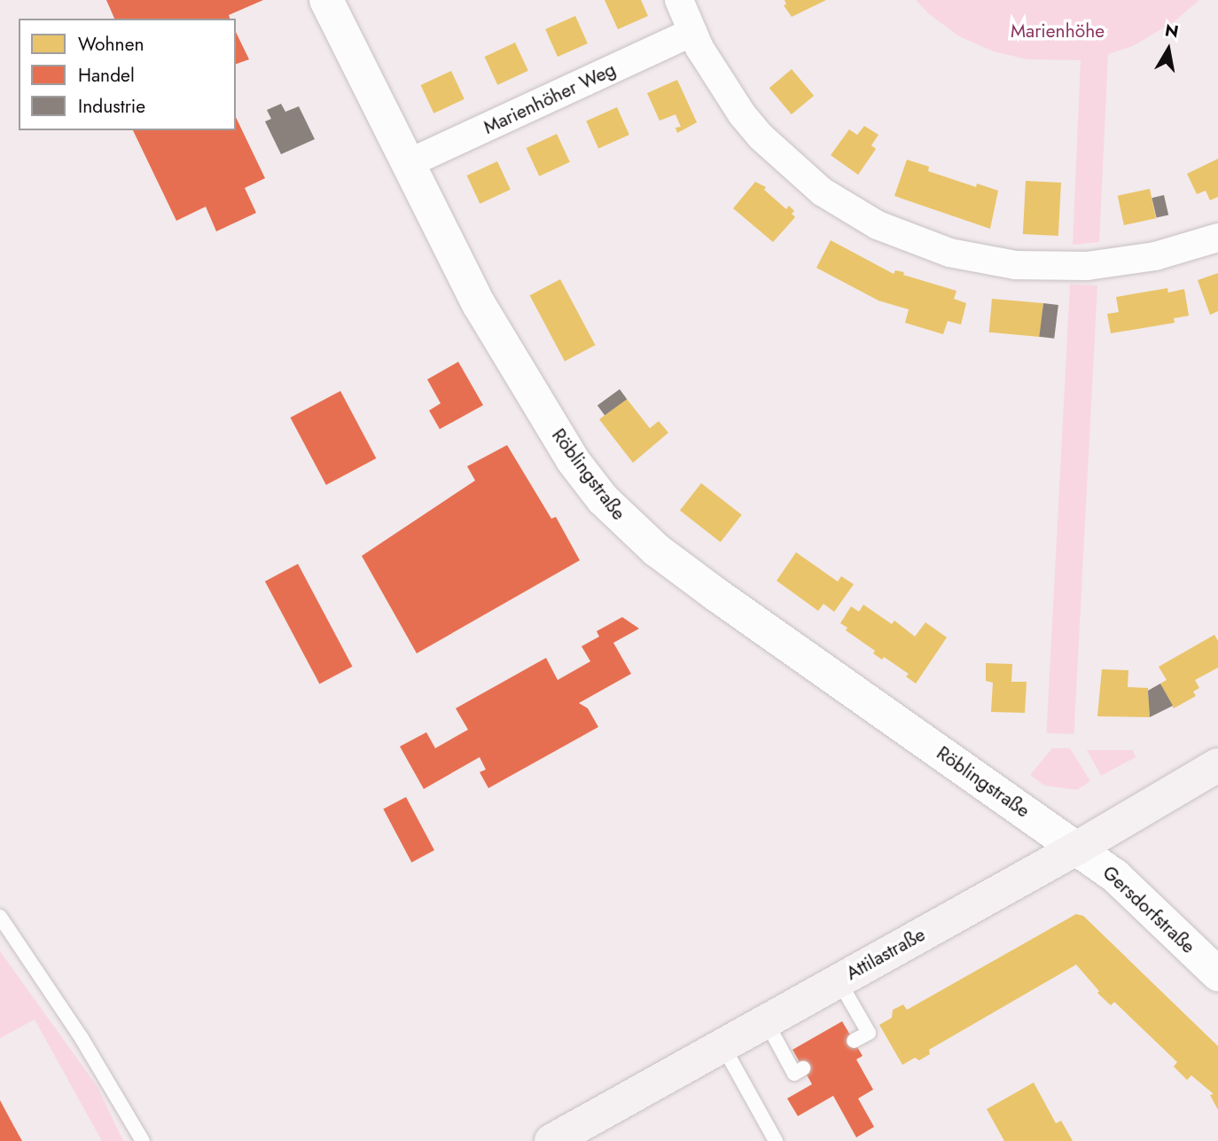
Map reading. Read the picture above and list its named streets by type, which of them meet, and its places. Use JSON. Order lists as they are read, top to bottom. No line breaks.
{"streets":{"main road":["Attilastraße"],"street":["Marienhöher Weg","Röblingstraße","Gersdorfstraße"]},"crossings":[["Marienhöher Weg","Röblingstraße"],["Röblingstraße","Gersdorfstraße"],["Röblingstraße","Attilastraße"],["Gersdorfstraße","Attilastraße"]],"parks":["Marienhöhe"],"legend":["Wohnen","Handel","Industrie"],"north":"top"}
